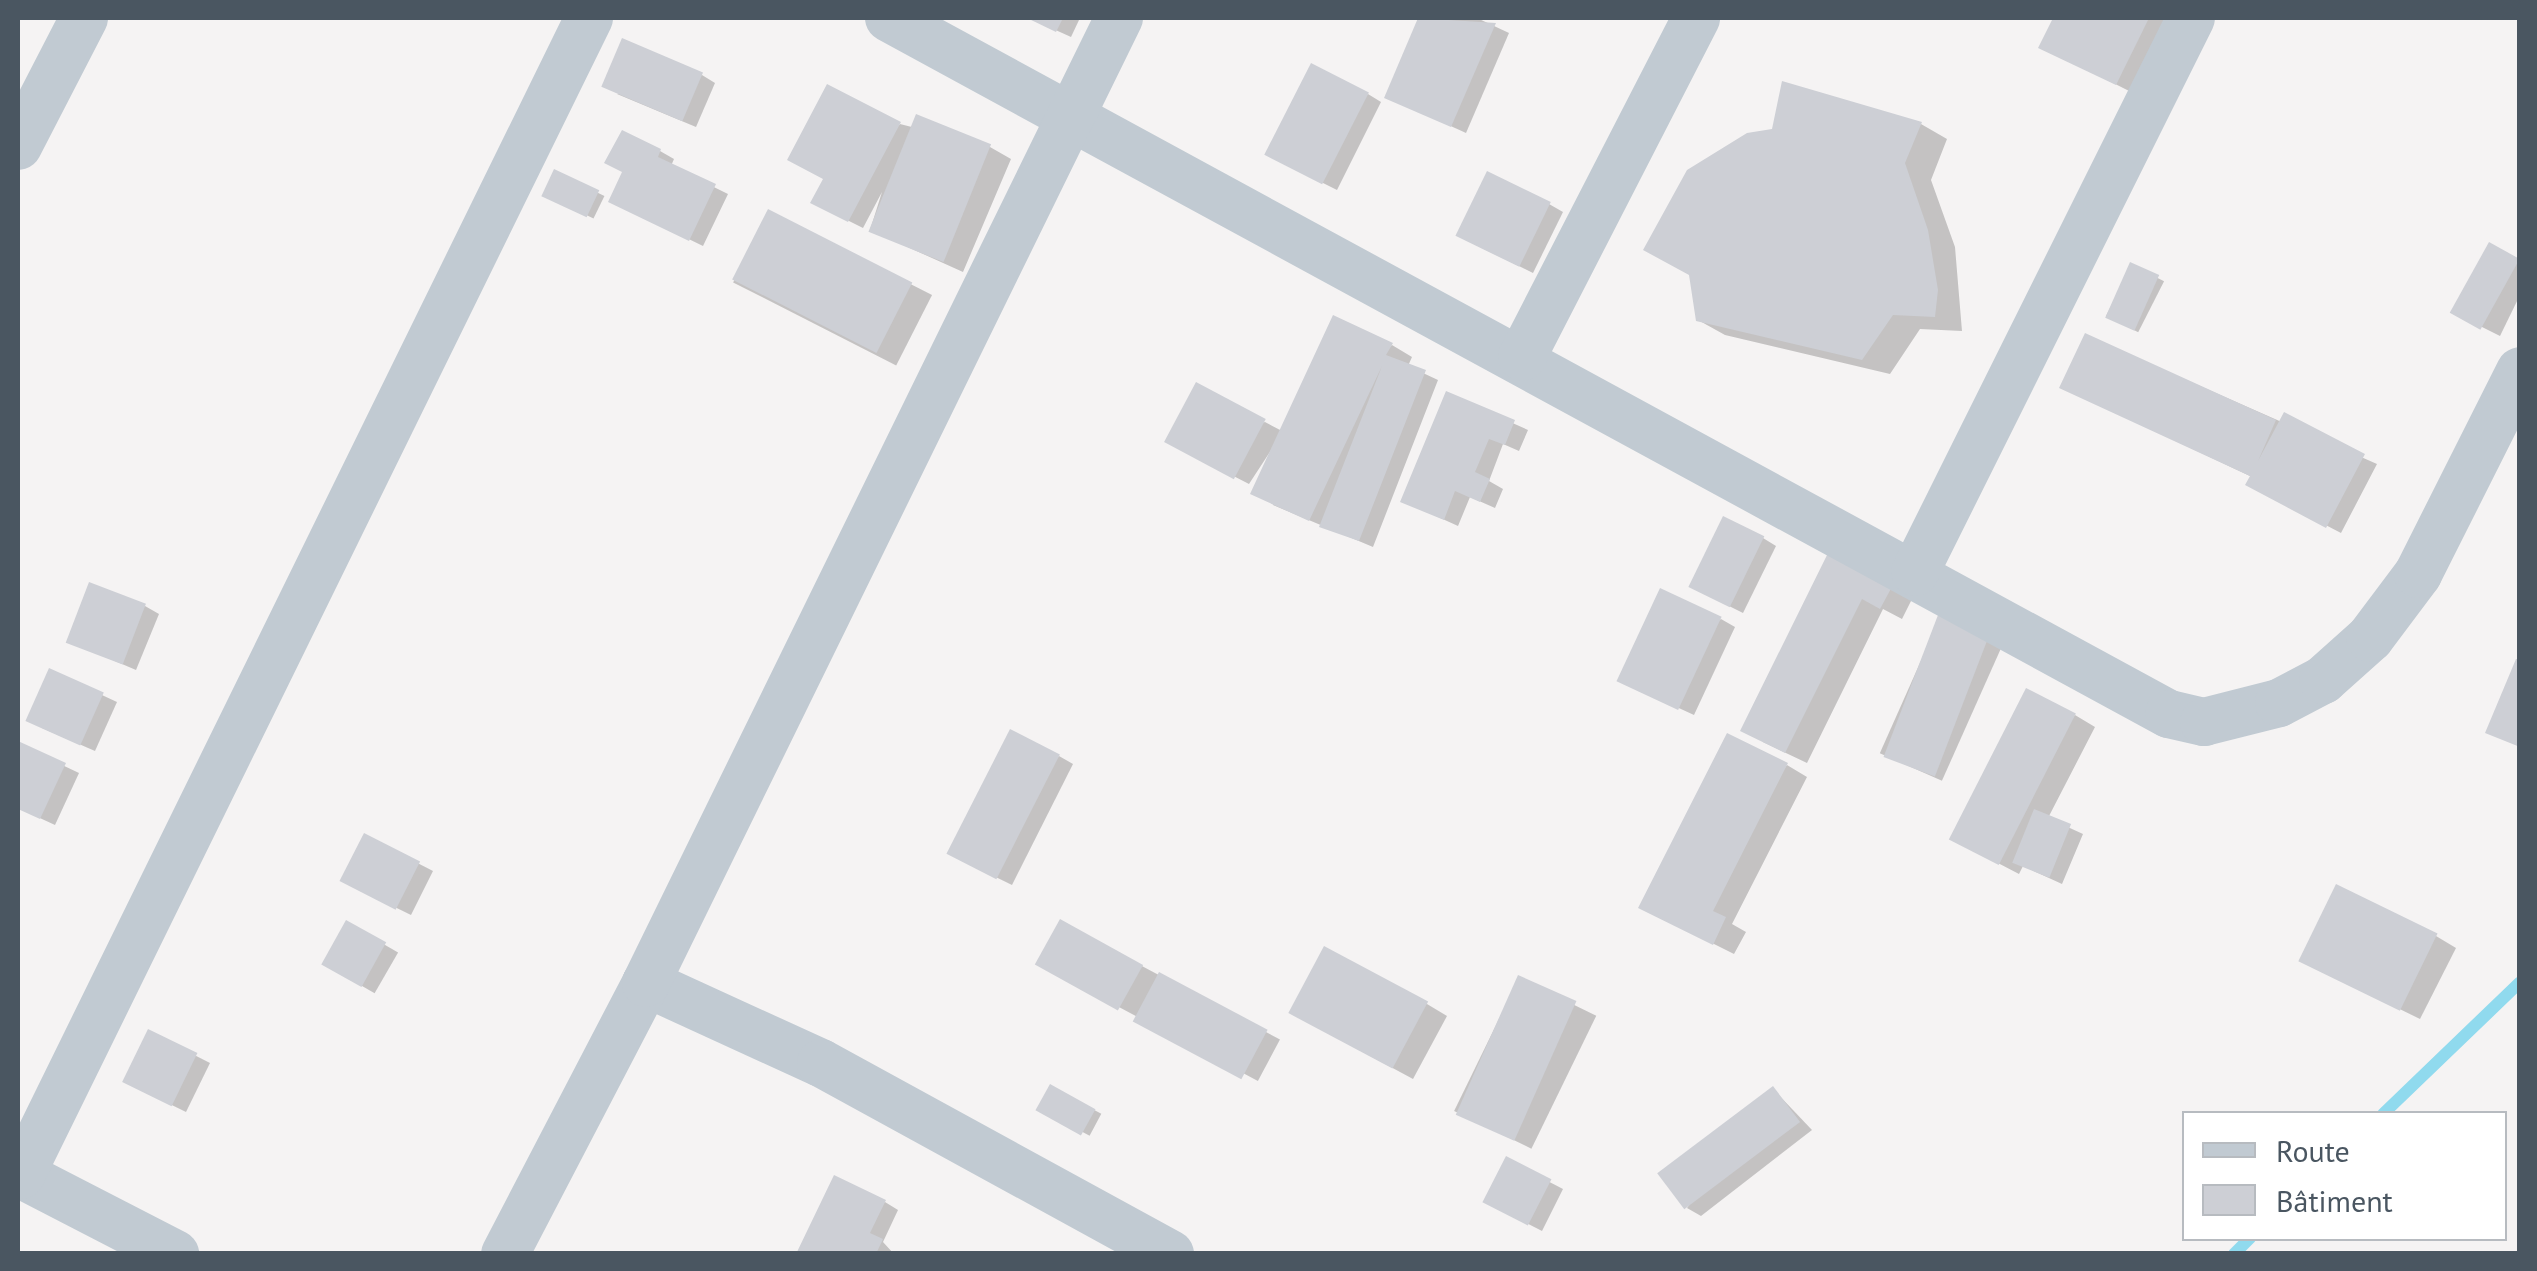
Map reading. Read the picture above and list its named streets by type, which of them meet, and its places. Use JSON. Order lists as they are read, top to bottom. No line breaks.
{"legend":["Route","Bâtiment"]}
